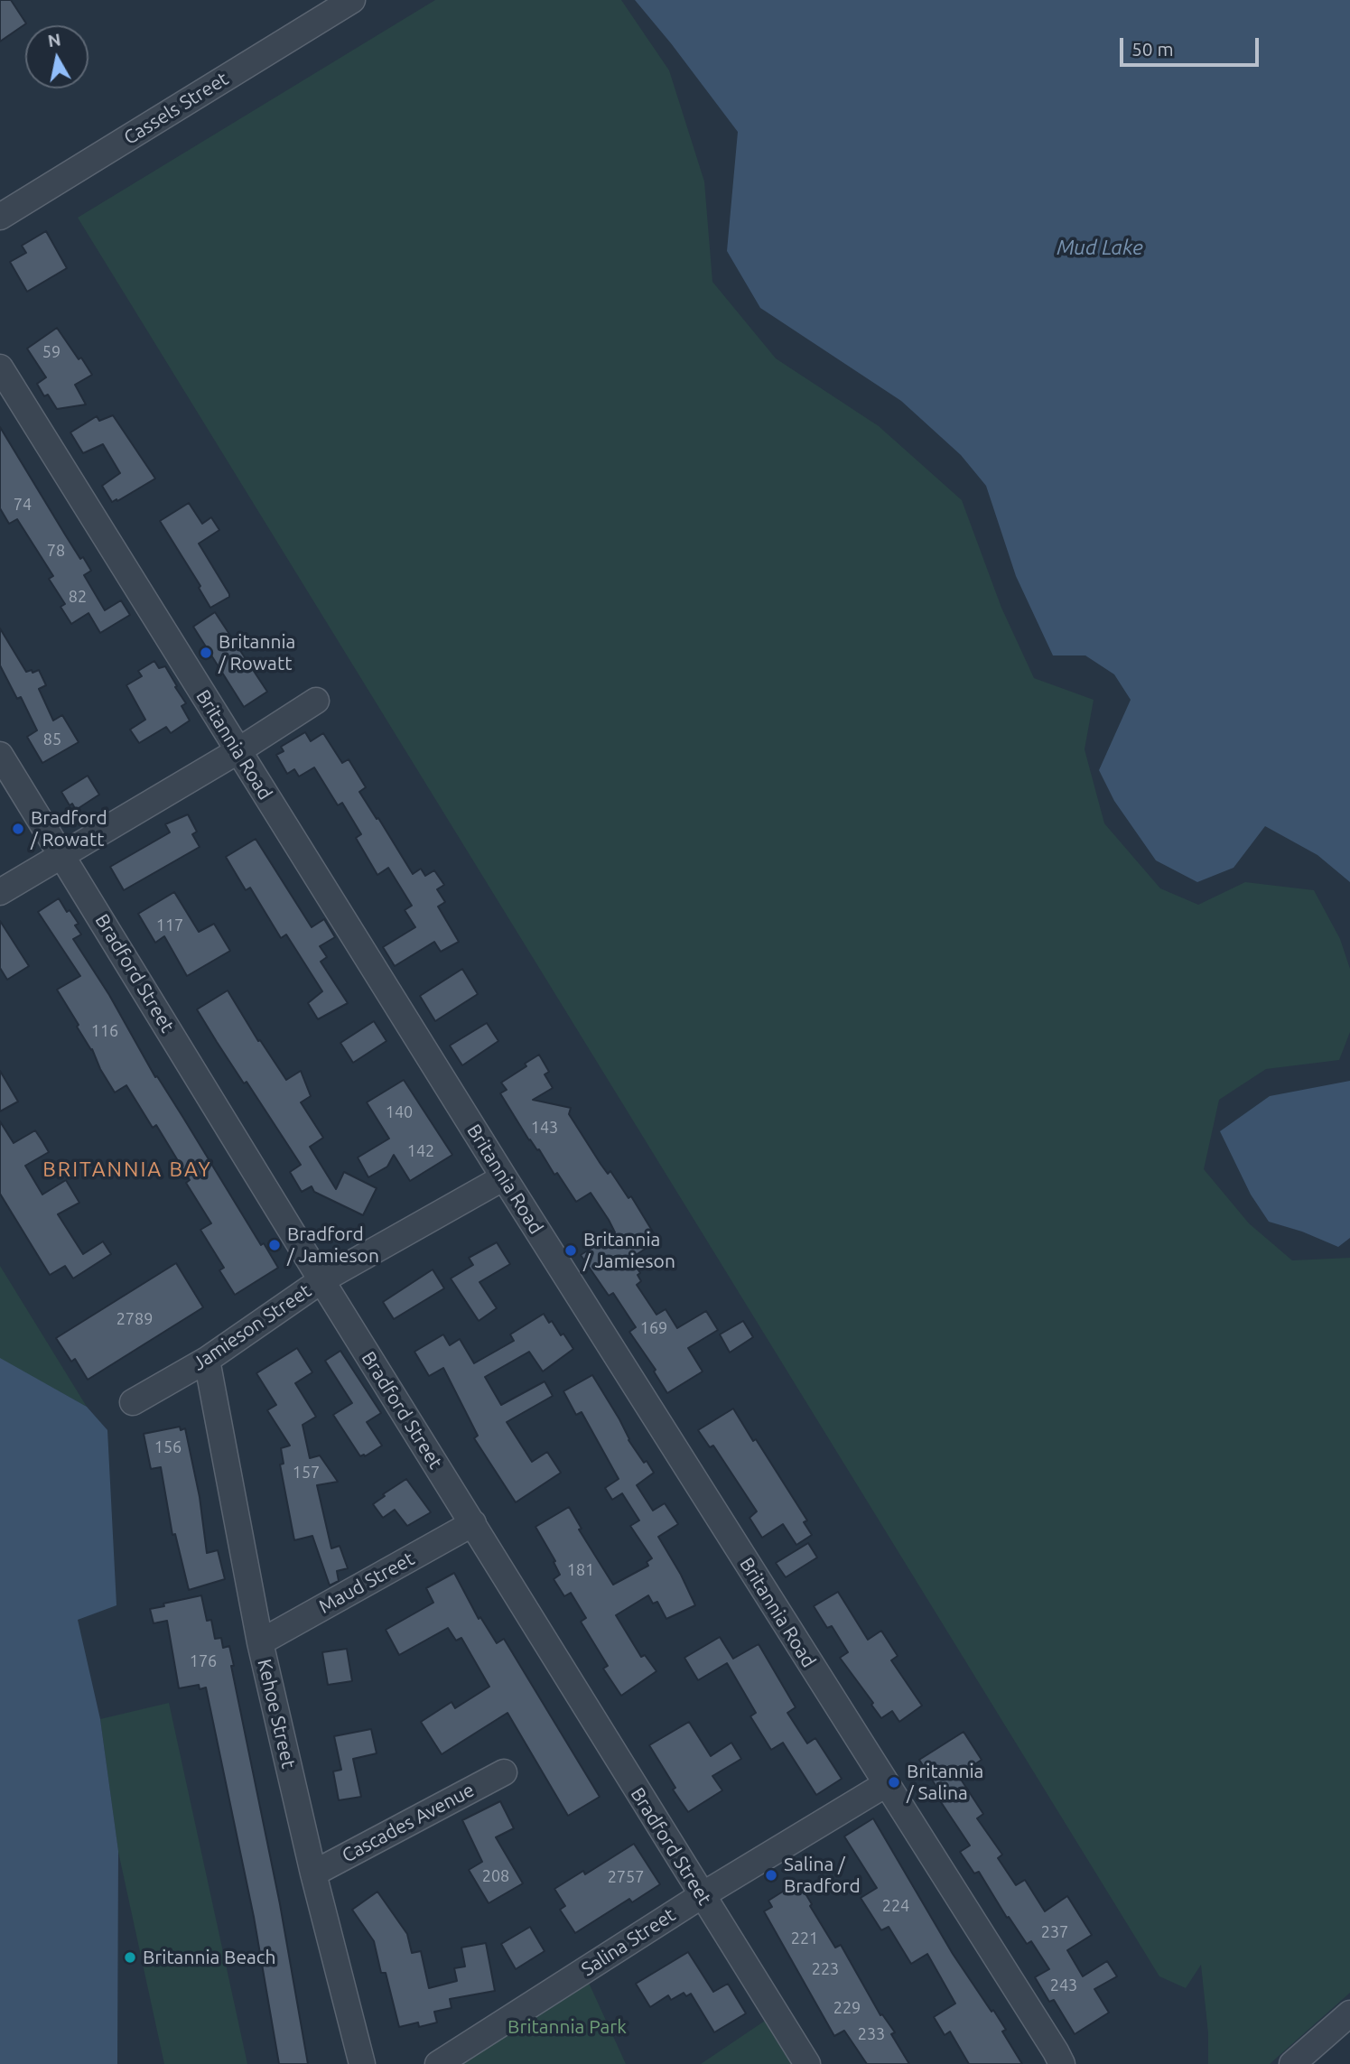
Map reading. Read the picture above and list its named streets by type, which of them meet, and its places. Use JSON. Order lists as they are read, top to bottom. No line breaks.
{"streets":{"street":["Cassels Street","Britannia Road","Bradford Street","Jamieson Street","Maud Street","Kehoe Street","Cascades Avenue","Salina Street"]},"crossings":[["Britannia Road","Jamieson Street"],["Britannia Road","Salina Street"],["Bradford Street","Jamieson Street"],["Bradford Street","Maud Street"],["Bradford Street","Salina Street"],["Jamieson Street","Kehoe Street"],["Maud Street","Kehoe Street"],["Kehoe Street","Cascades Avenue"]],"districts":["BRITANNIA BAY"],"water":["Mud Lake"],"parks":["Britannia Park"],"places":["Britannia / Rowatt","Bradford / Rowatt","Bradford / Jamieson","Britannia / Jamieson","Britannia / Salina","Salina / Bradford","Britannia Beach"],"house_numbers":["59","74","78","82","85","117","116","140","143","142","2789","169","156","157","181","176","208","2757","224","237","221","223","243","229","233"],"scale_bar":"50 m","north":"top"}
